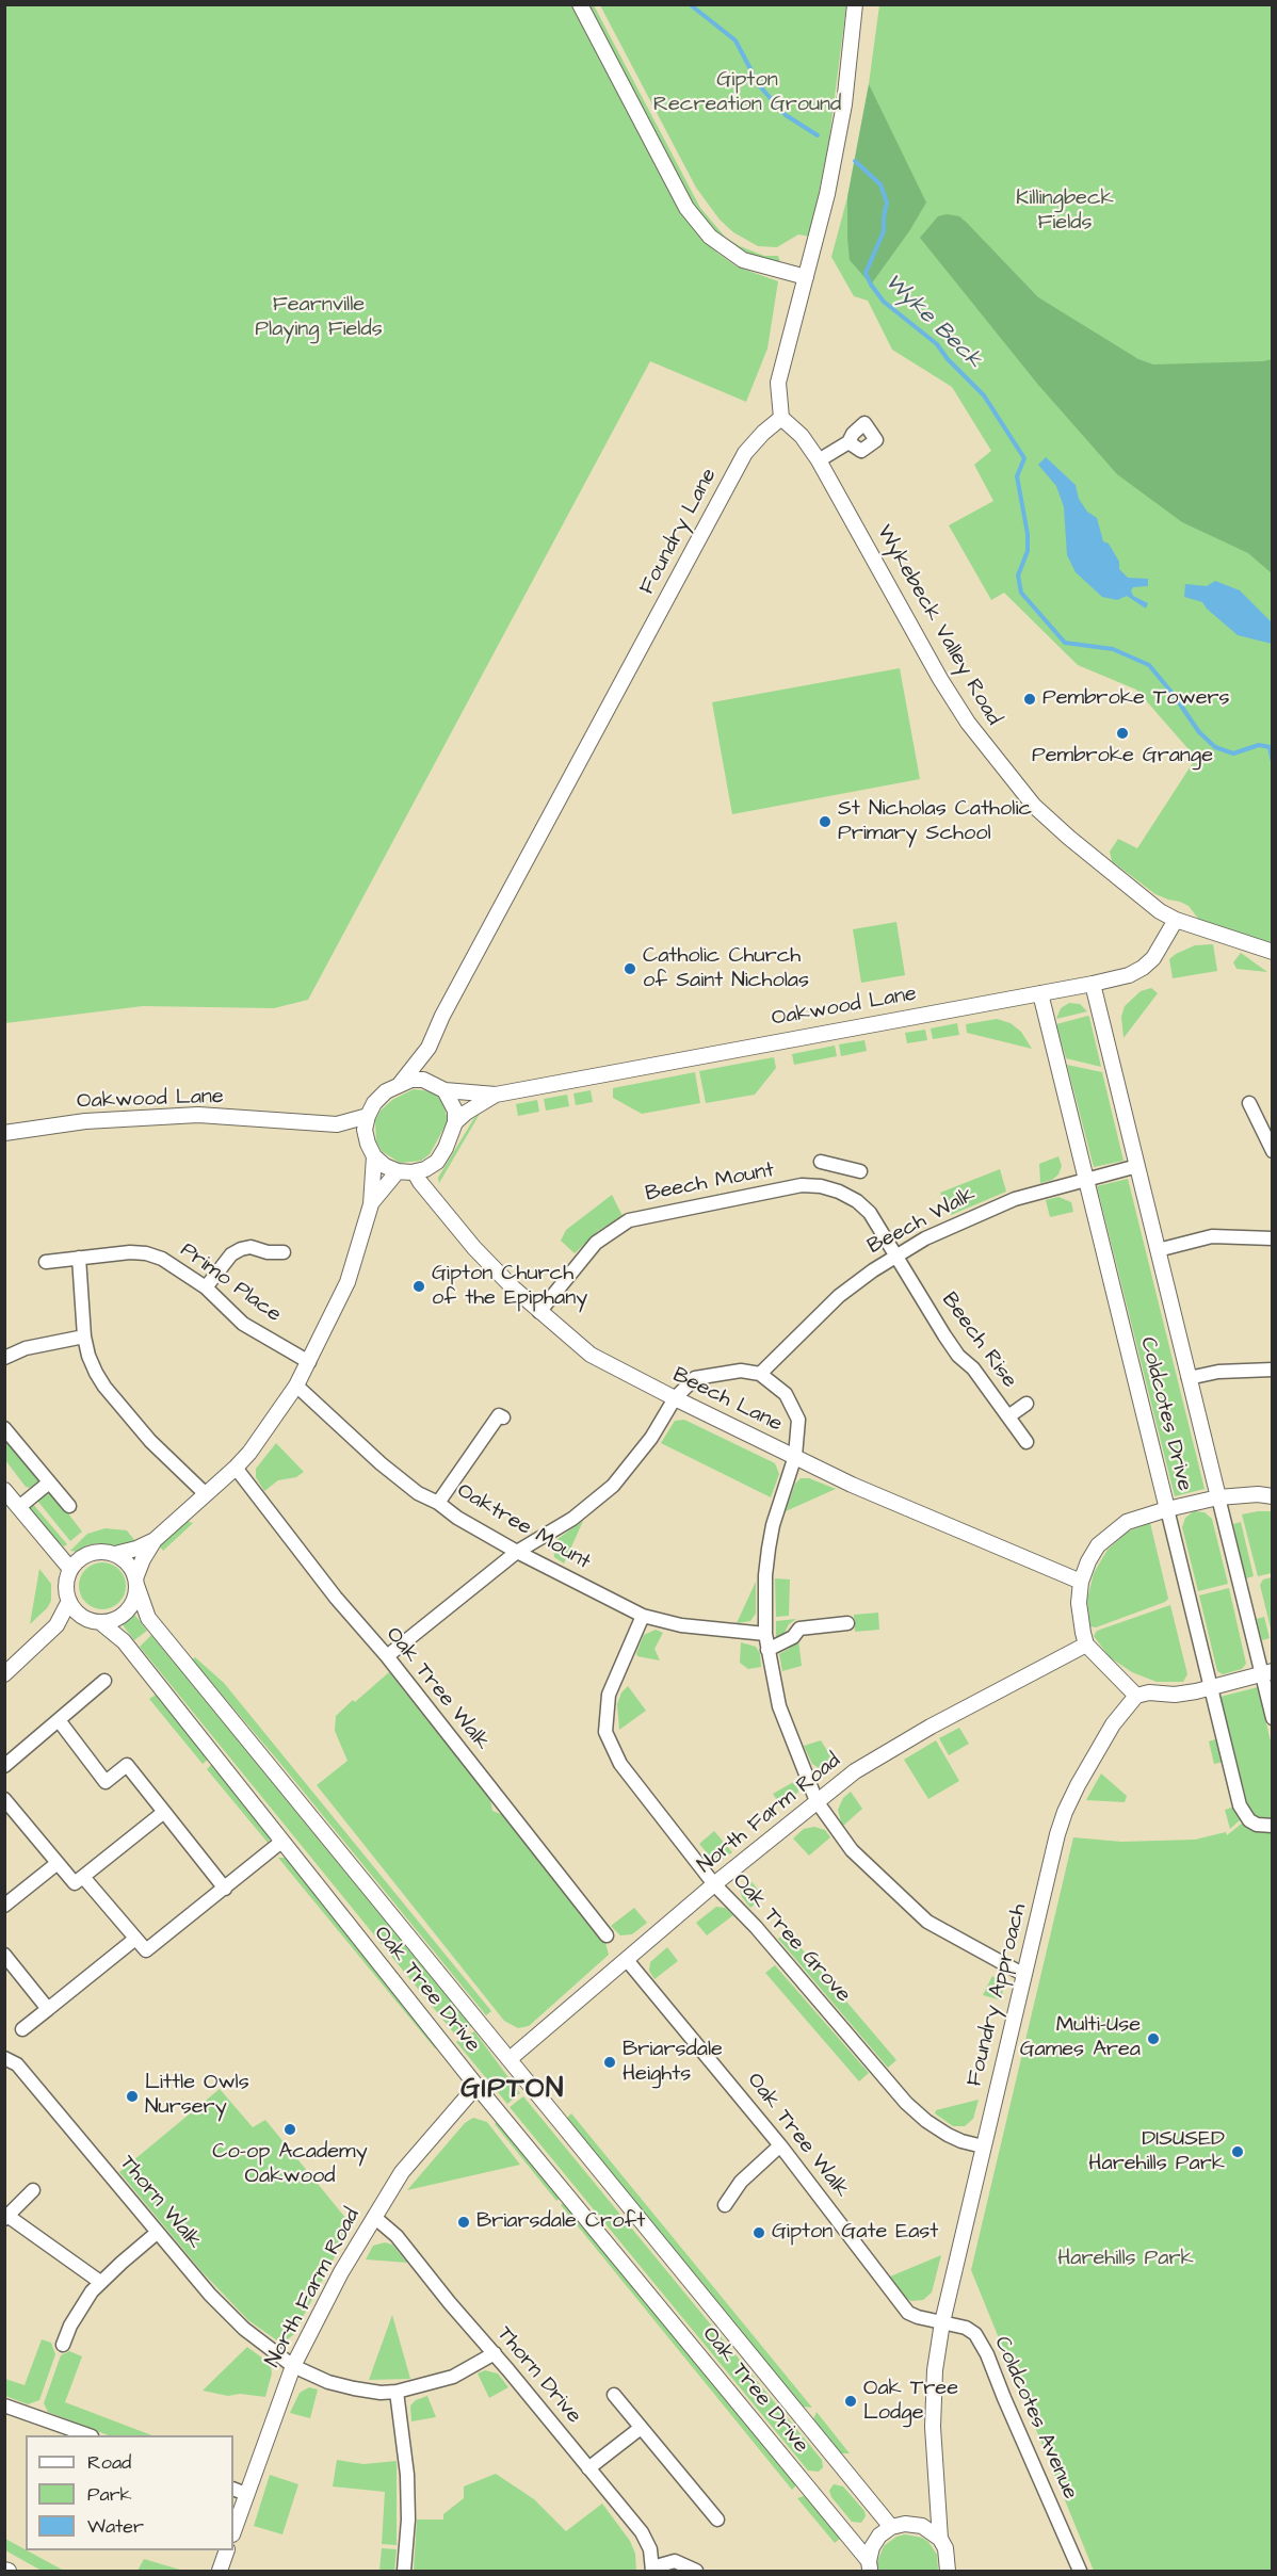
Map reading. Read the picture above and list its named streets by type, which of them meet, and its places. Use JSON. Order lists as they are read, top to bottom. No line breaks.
{"streets":{"street":["Foundry Lane","Wykebeck Valley Road","Oakwood Lane","Beech Mount","Beech Walk","Primo Place","Beech Rise","Beech Lane","Coldcotes Drive","Oaktree Mount","Oak Tree Walk","North Farm Road","Oak Tree Grove","Oak Tree Drive","Foundry Approach","Thorn Walk","Thorn Drive","Coldcotes Avenue"]},"crossings":[["Foundry Lane","Wykebeck Valley Road"],["Foundry Lane","Oakwood Lane"],["Foundry Lane","Beech Lane"],["Wykebeck Valley Road","Oakwood Lane"],["Oakwood Lane","Beech Lane"],["Oakwood Lane","Coldcotes Drive"],["Beech Mount","Beech Walk"],["Beech Mount","Beech Rise"],["Beech Mount","Beech Lane"],["Beech Walk","Beech Rise"],["Beech Walk","Coldcotes Drive"],["Oaktree Mount","Oak Tree Grove"],["Oak Tree Walk","North Farm Road"],["Oak Tree Walk","Foundry Approach"],["Oak Tree Walk","Coldcotes Avenue"],["North Farm Road","Oak Tree Grove"],["North Farm Road","Oak Tree Drive"],["North Farm Road","Thorn Walk"],["North Farm Road","Thorn Drive"],["Oak Tree Grove","Foundry Approach"],["Foundry Approach","Coldcotes Avenue"],["Thorn Walk","Thorn Drive"]],"districts":["GIPTON"],"water":["Wyke Beck"],"parks":["Gipton Recreation Ground","Killingbeck Fields","Fearnville Playing Fields","Harehills Park"],"places":["Pembroke Towers","Pembroke Grange","St Nicholas Catholic Primary School","Catholic Church of Saint Nicholas","Gipton Church of the Epiphany","Multi-Use Games Area","Briarsdale Heights","Little Owls Nursery","Co-op Academy Oakwood","DISUSED Harehills Park","Briarsdale Croft","Gipton Gate East","Oak Tree Lodge"],"legend":["Road","Park","Water"]}
